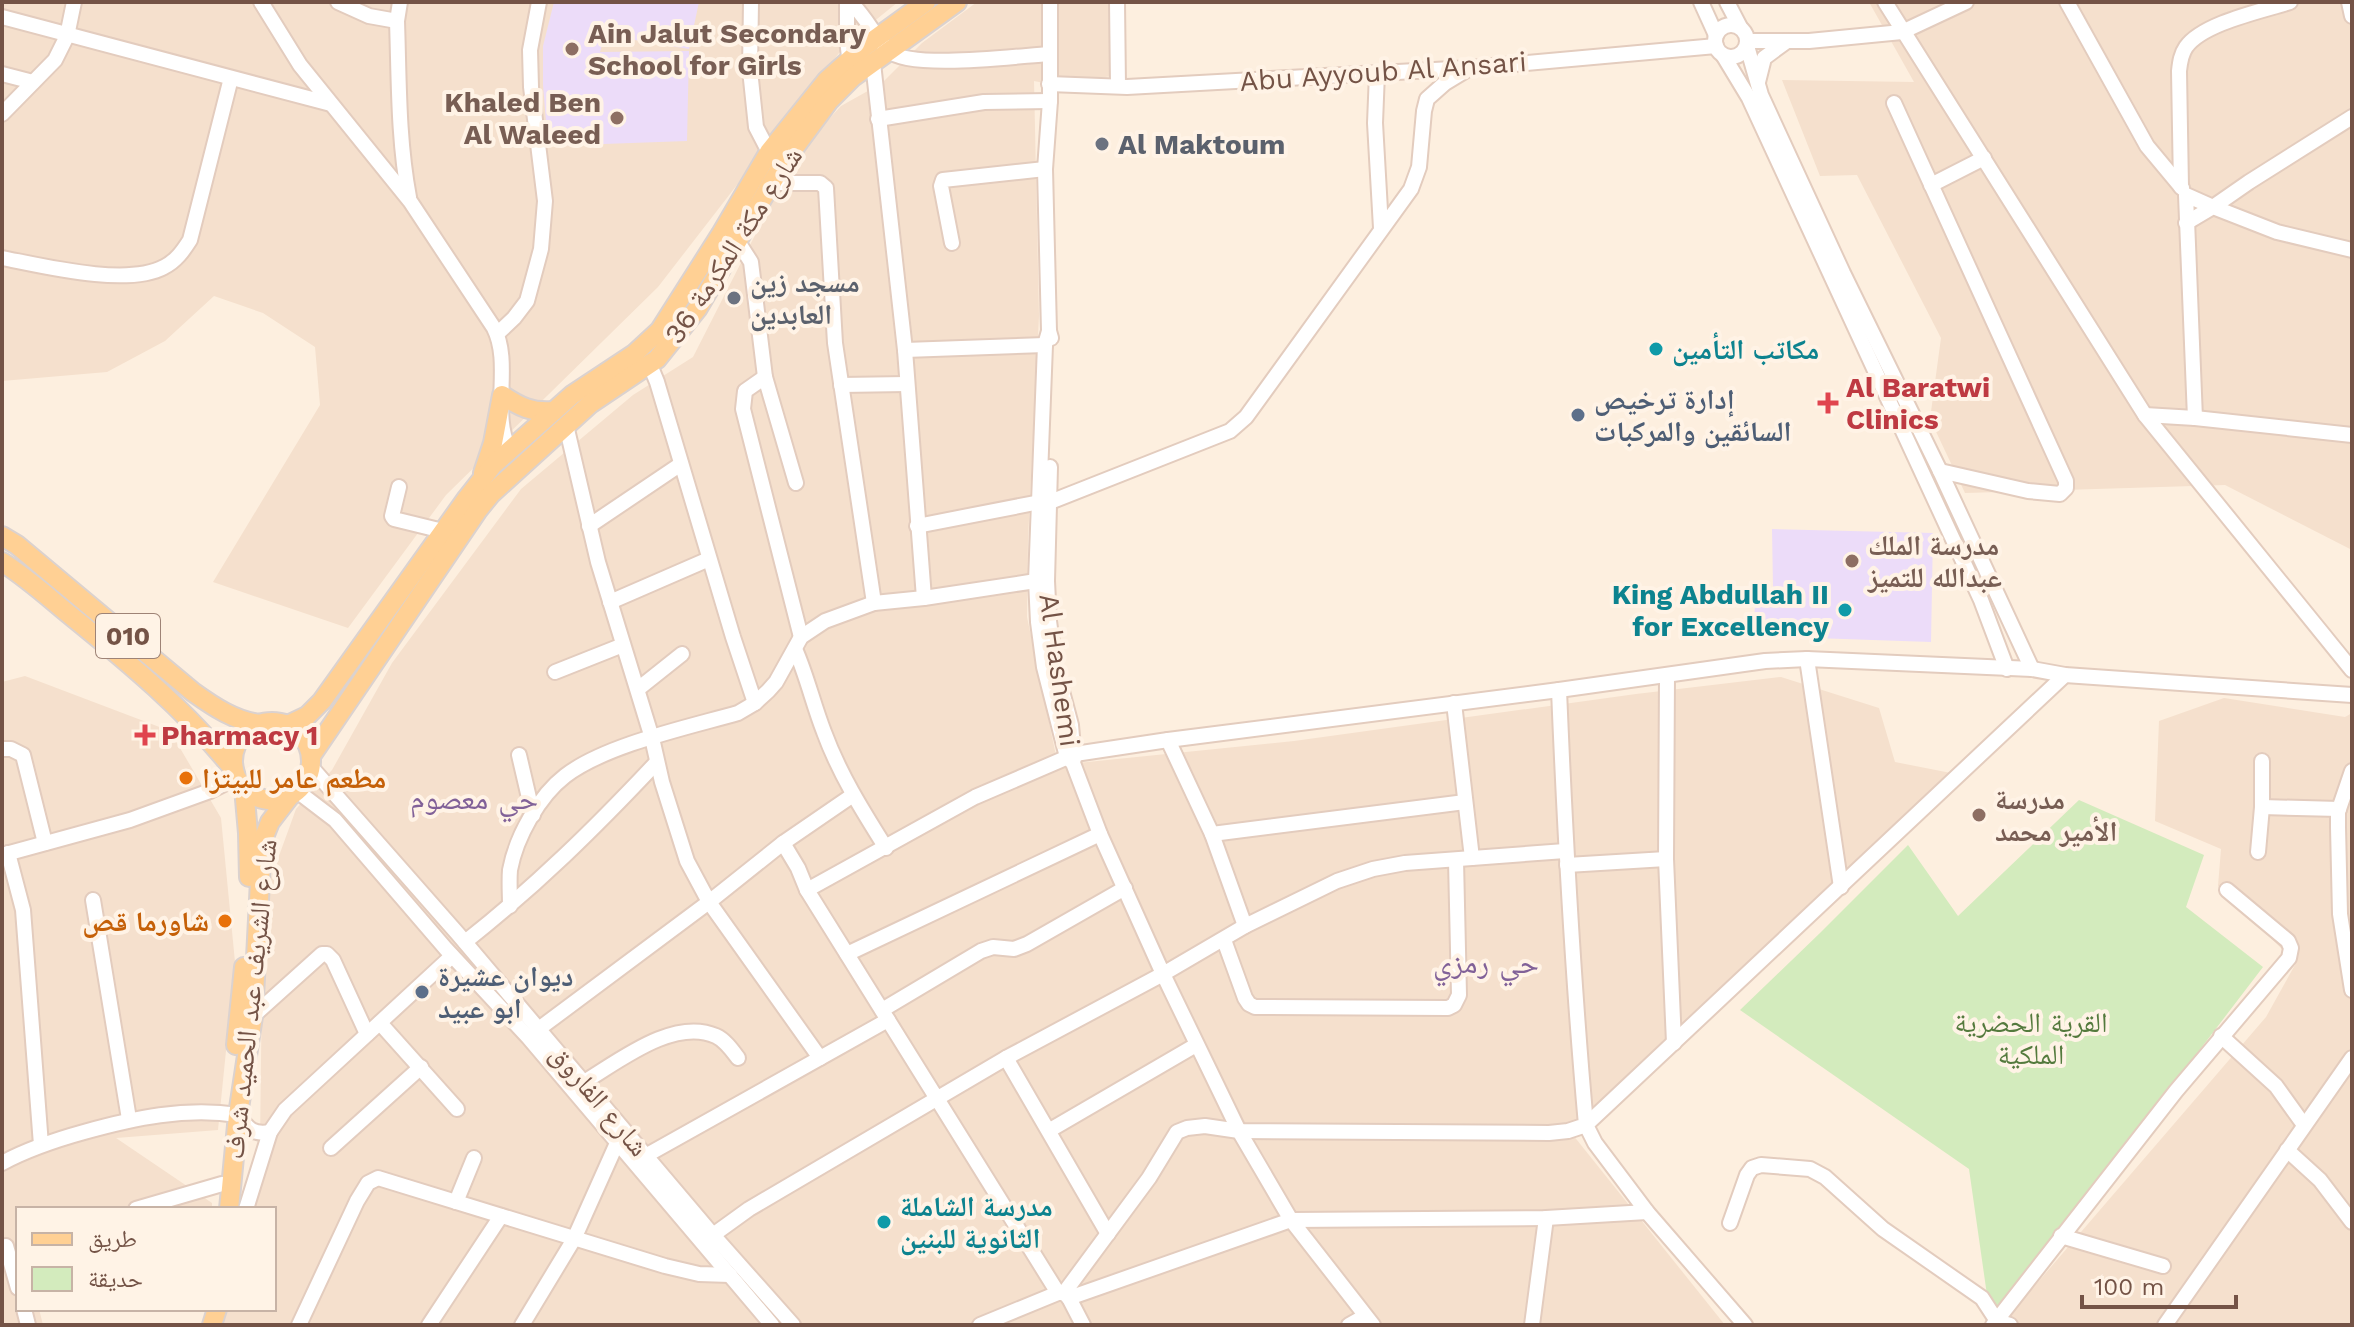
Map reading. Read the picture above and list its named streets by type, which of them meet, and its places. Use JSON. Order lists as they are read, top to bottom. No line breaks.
{"streets":{"main road":["شارع مكة المكرمة 36","010","شارع الشريف عبد الحميد شرف"],"street":["Abu Ayyoub Al Ansari","Al Hashemi","شارع الفاروق"]},"crossings":[["Abu Ayyoub Al Ansari","Al Hashemi"],["شارع مكة المكرمة 36","010"],["شارع مكة المكرمة 36","شارع الشريف عبد الحميد شرف"],["شارع مكة المكرمة 36","شارع الفاروق"],["010","شارع الشريف عبد الحميد شرف"],["010","شارع الفاروق"],["شارع الشريف عبد الحميد شرف","شارع الفاروق"]],"districts":["حي معصوم","حي رمزي"],"parks":["القرية الحضرية الملكية"],"places":{"other":["Ain Jalut Secondary School for Girls","Khaled Ben Al Waleed","Al Maktoum","مسجد زين العابدين","مكاتب التأمين","إدارة ترخيص السائقين والمركبات","مدرسة الملك عبدالله للتميز","King Abdullah II for Excellency","مطعم عامر للبيتزا","مدرسة الأمير محمد","شاورما قص","ديوان عشيرة ابو عبيد","مدرسة الشاملة الثانوية للبنين"],"health":["Al Baratwi Clinics","Pharmacy 1"]},"legend":["طريق","حديقة"],"scale_bar":"100 m"}
